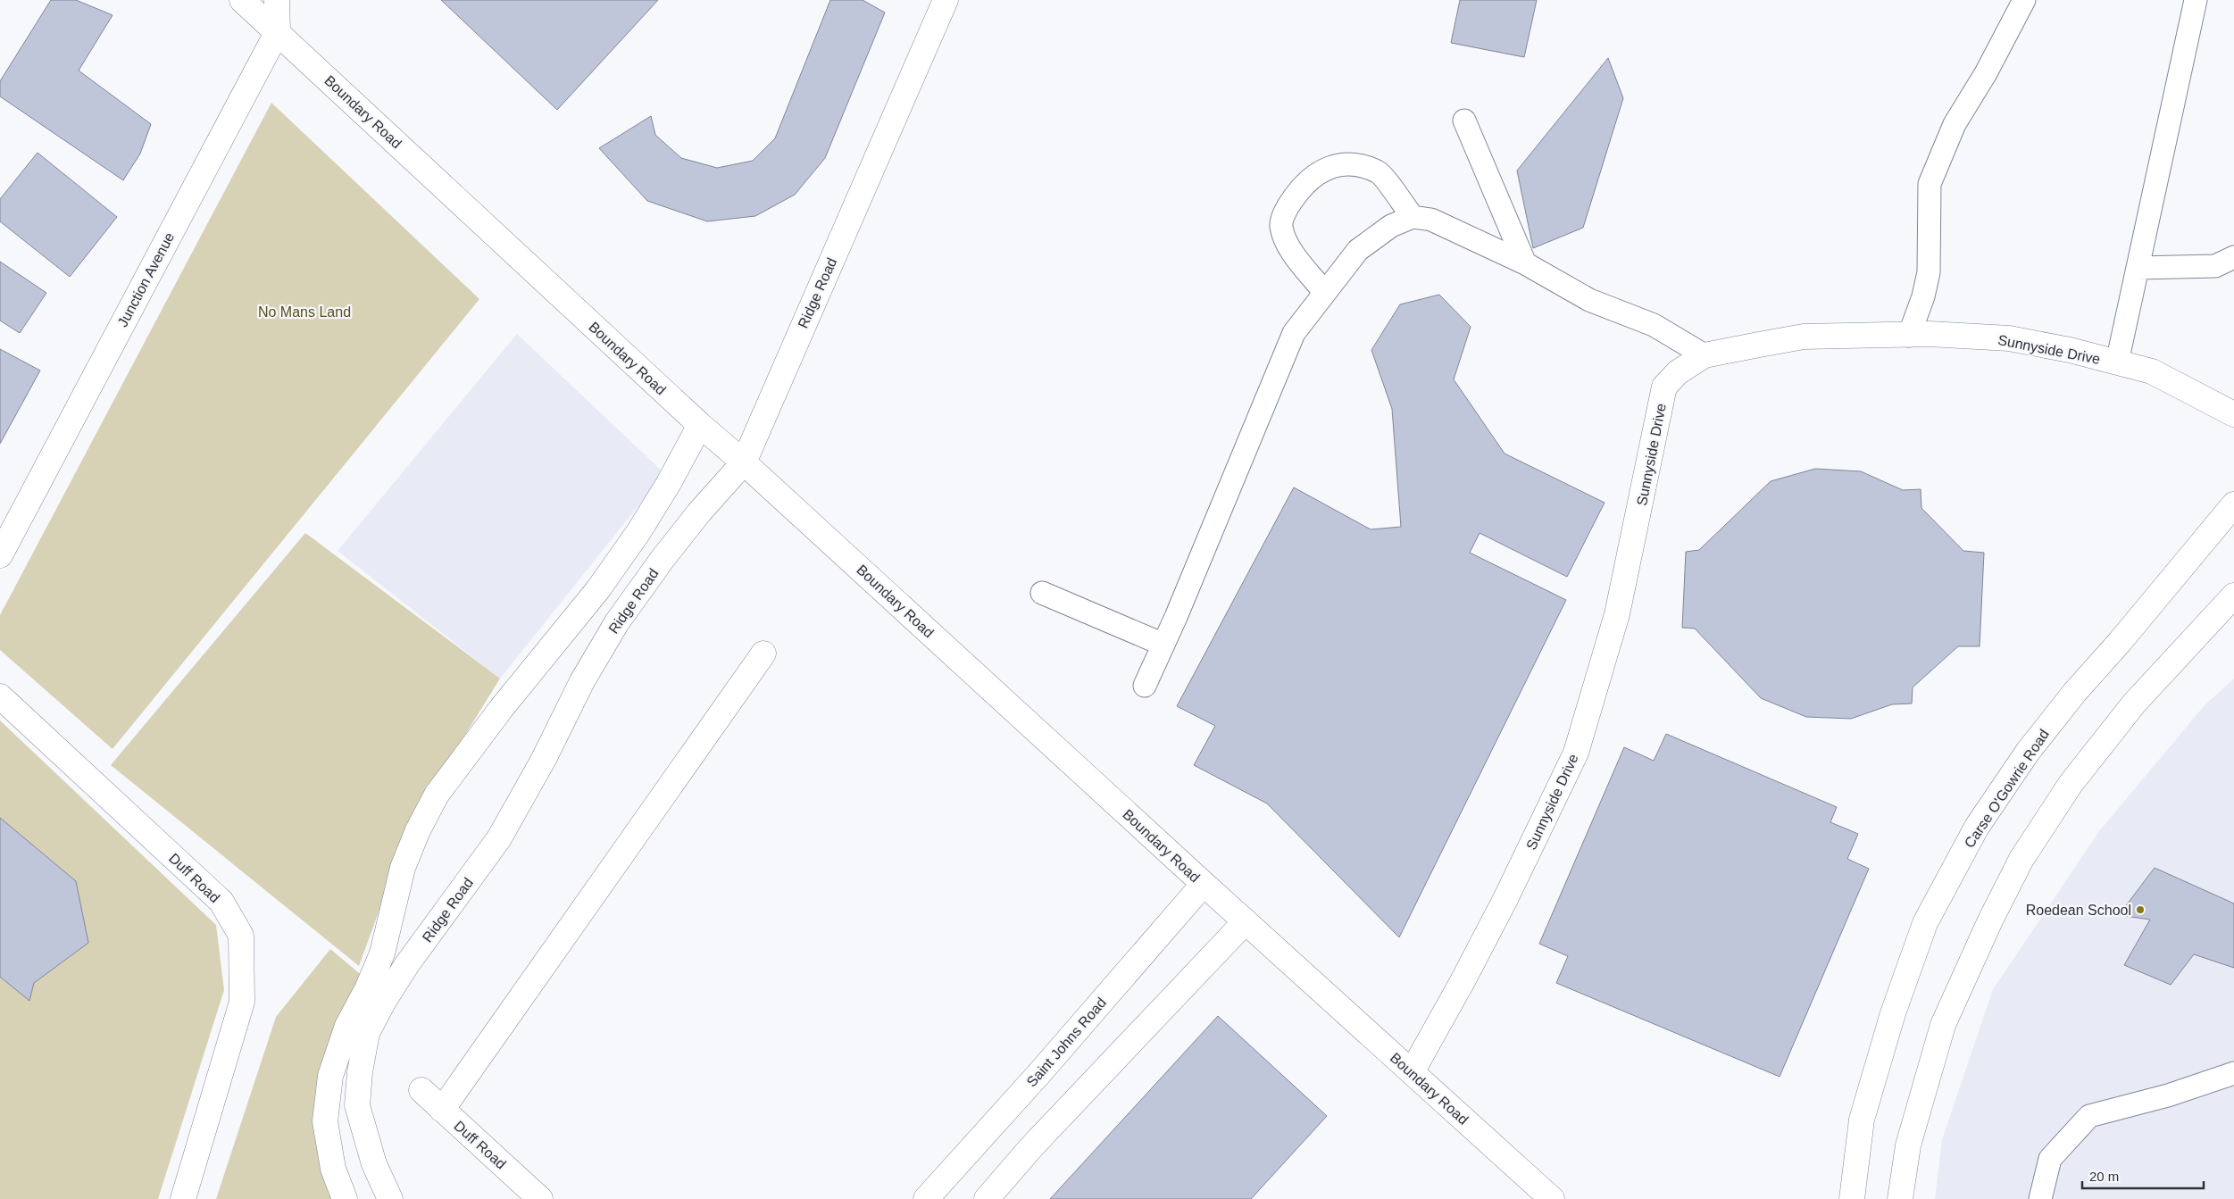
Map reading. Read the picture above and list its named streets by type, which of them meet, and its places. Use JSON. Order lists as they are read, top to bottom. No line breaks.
{"streets":{"street":["Boundary Road","Junction Avenue","Ridge Road","Sunnyside Drive","Carse O'Gowrie Road","Duff Road","Saint Johns Road"]},"crossings":[["Boundary Road","Junction Avenue"],["Boundary Road","Ridge Road"],["Boundary Road","Sunnyside Drive"],["Boundary Road","Saint Johns Road"]],"parks":["No Mans Land"],"places":["Roedean School"],"scale_bar":"20 m"}
